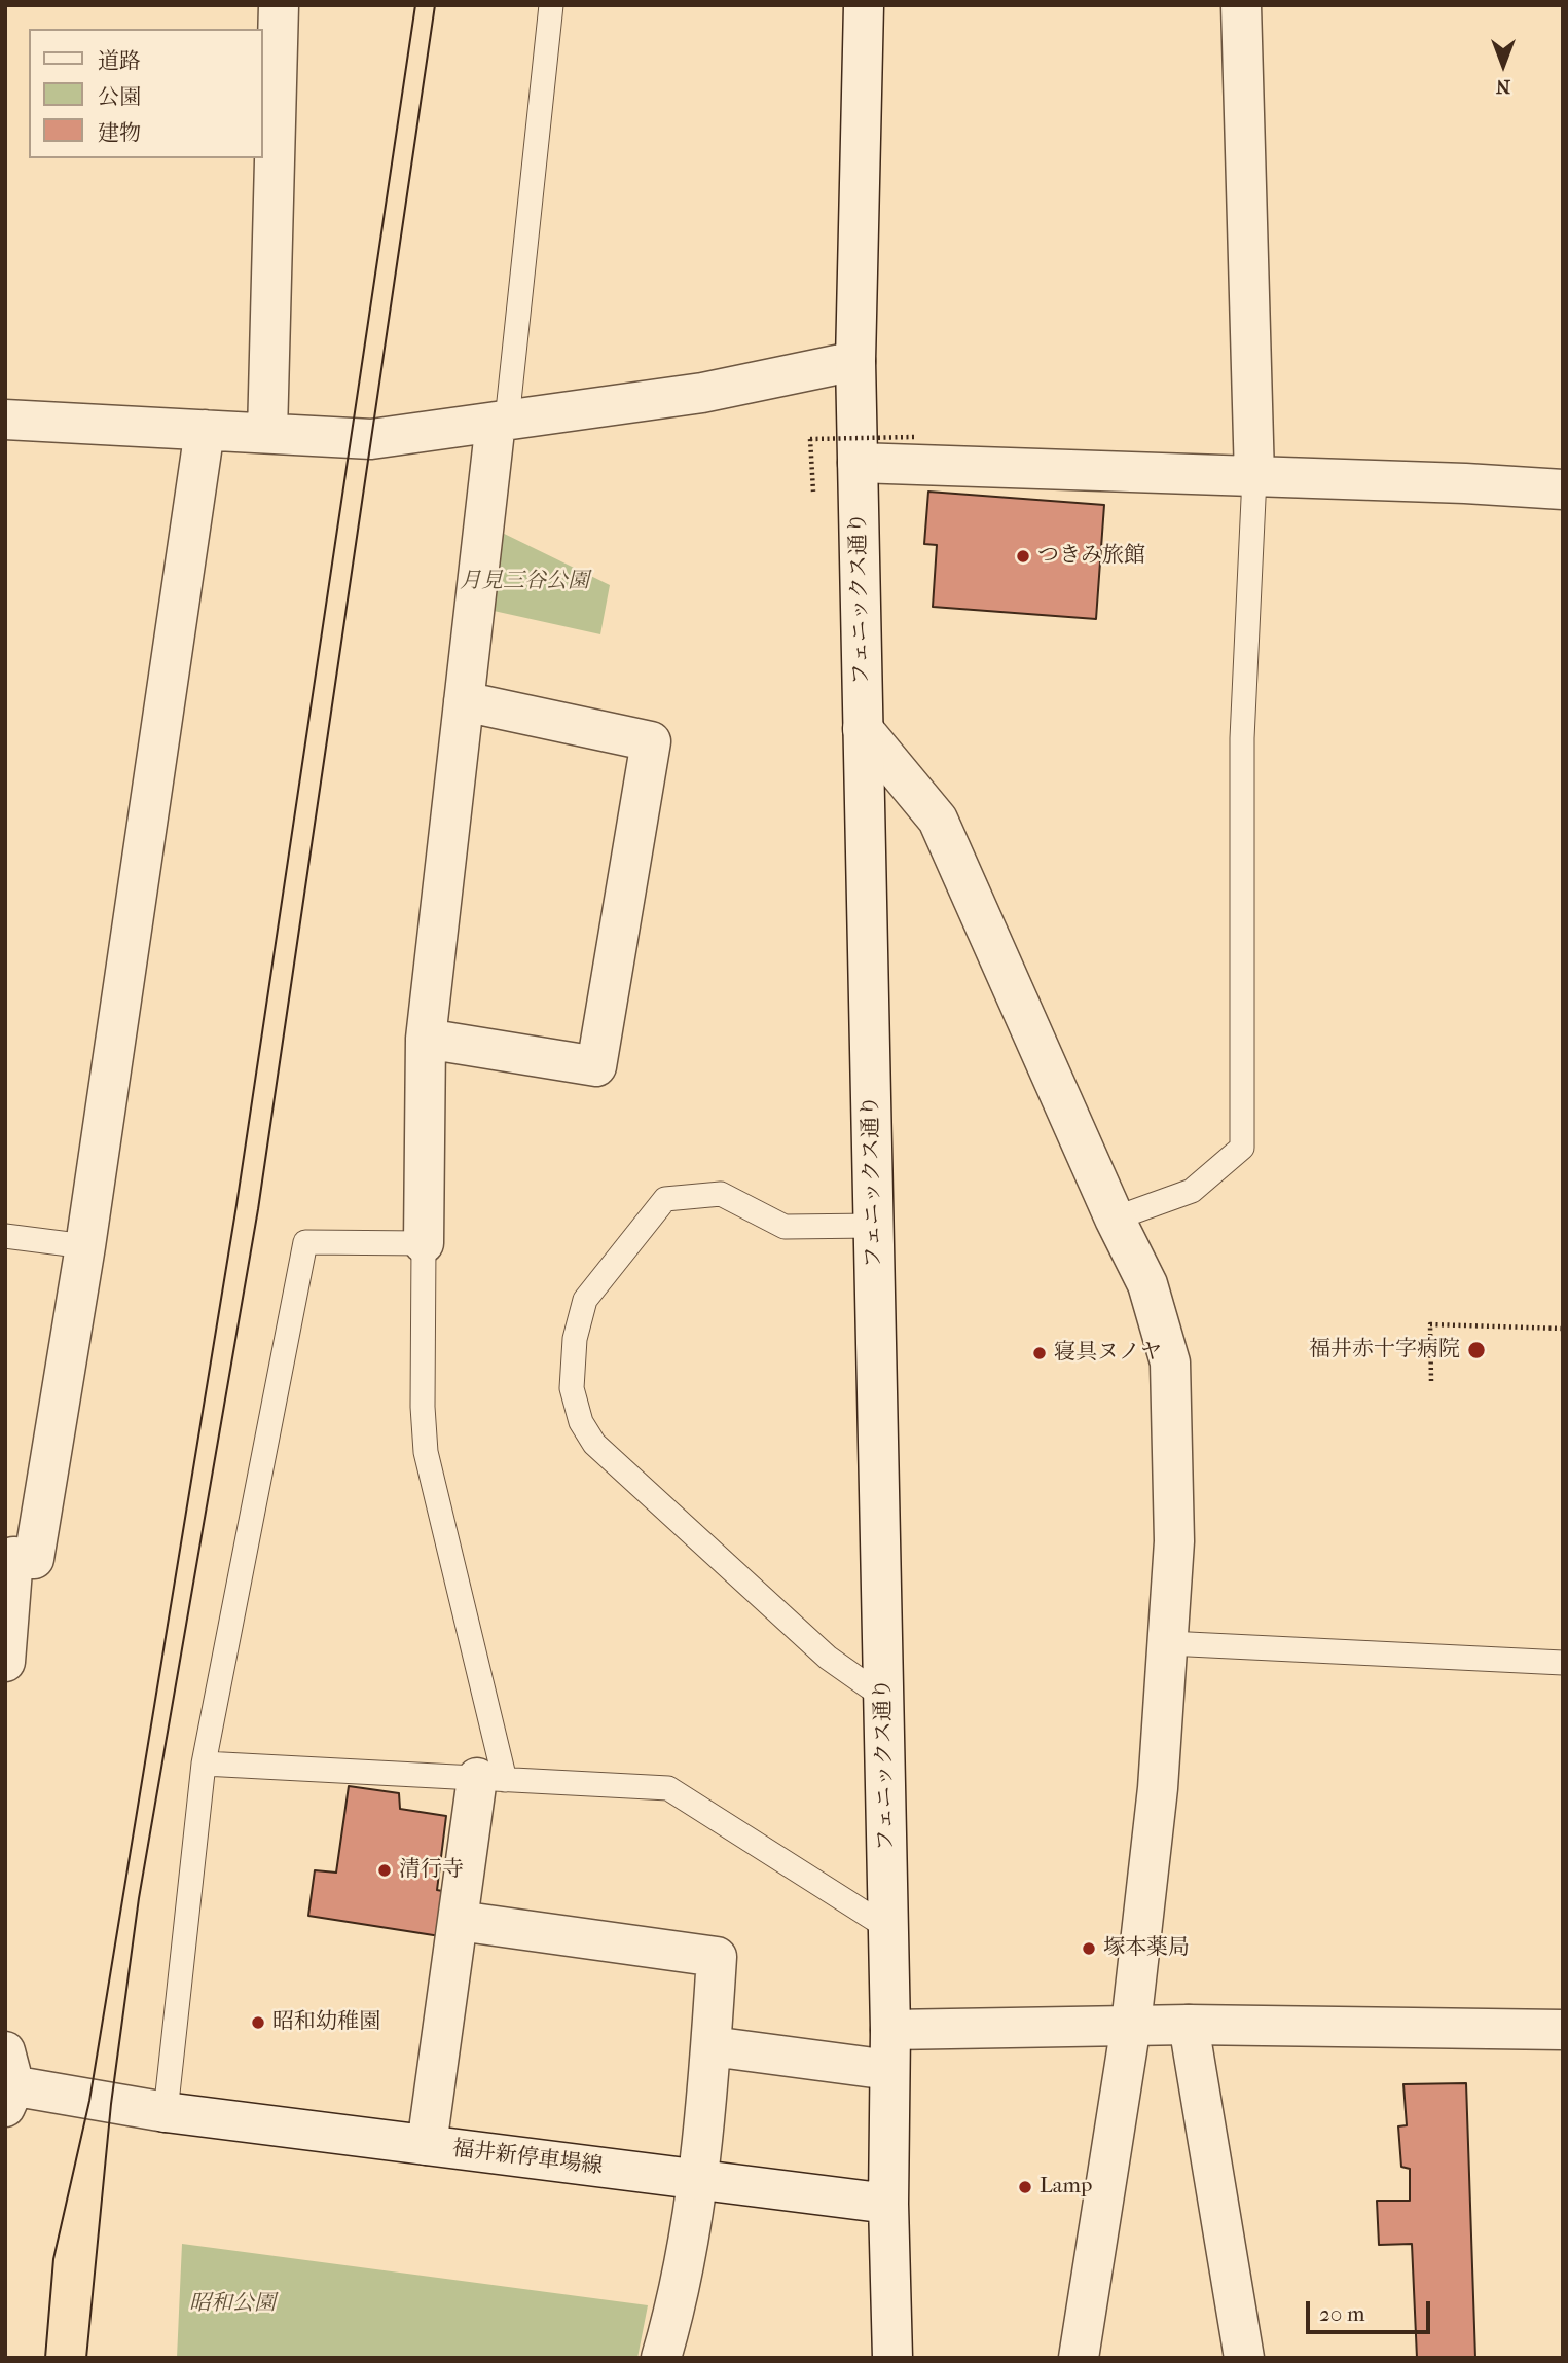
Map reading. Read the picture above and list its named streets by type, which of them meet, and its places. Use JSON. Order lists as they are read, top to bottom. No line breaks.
{"streets":{"street":["フェニックス通り","福井新停車場線"]},"crossings":[["フェニックス通り","福井新停車場線"]],"parks":["月見三谷公園","昭和公園"],"places":["つきみ旅館","福井赤十字病院","寝具ヌノヤ","清行寺","塚本薬局","昭和幼稚園","Lamp"],"legend":["道路","公園","建物"],"scale_bar":"20 m","north":"bottom"}
